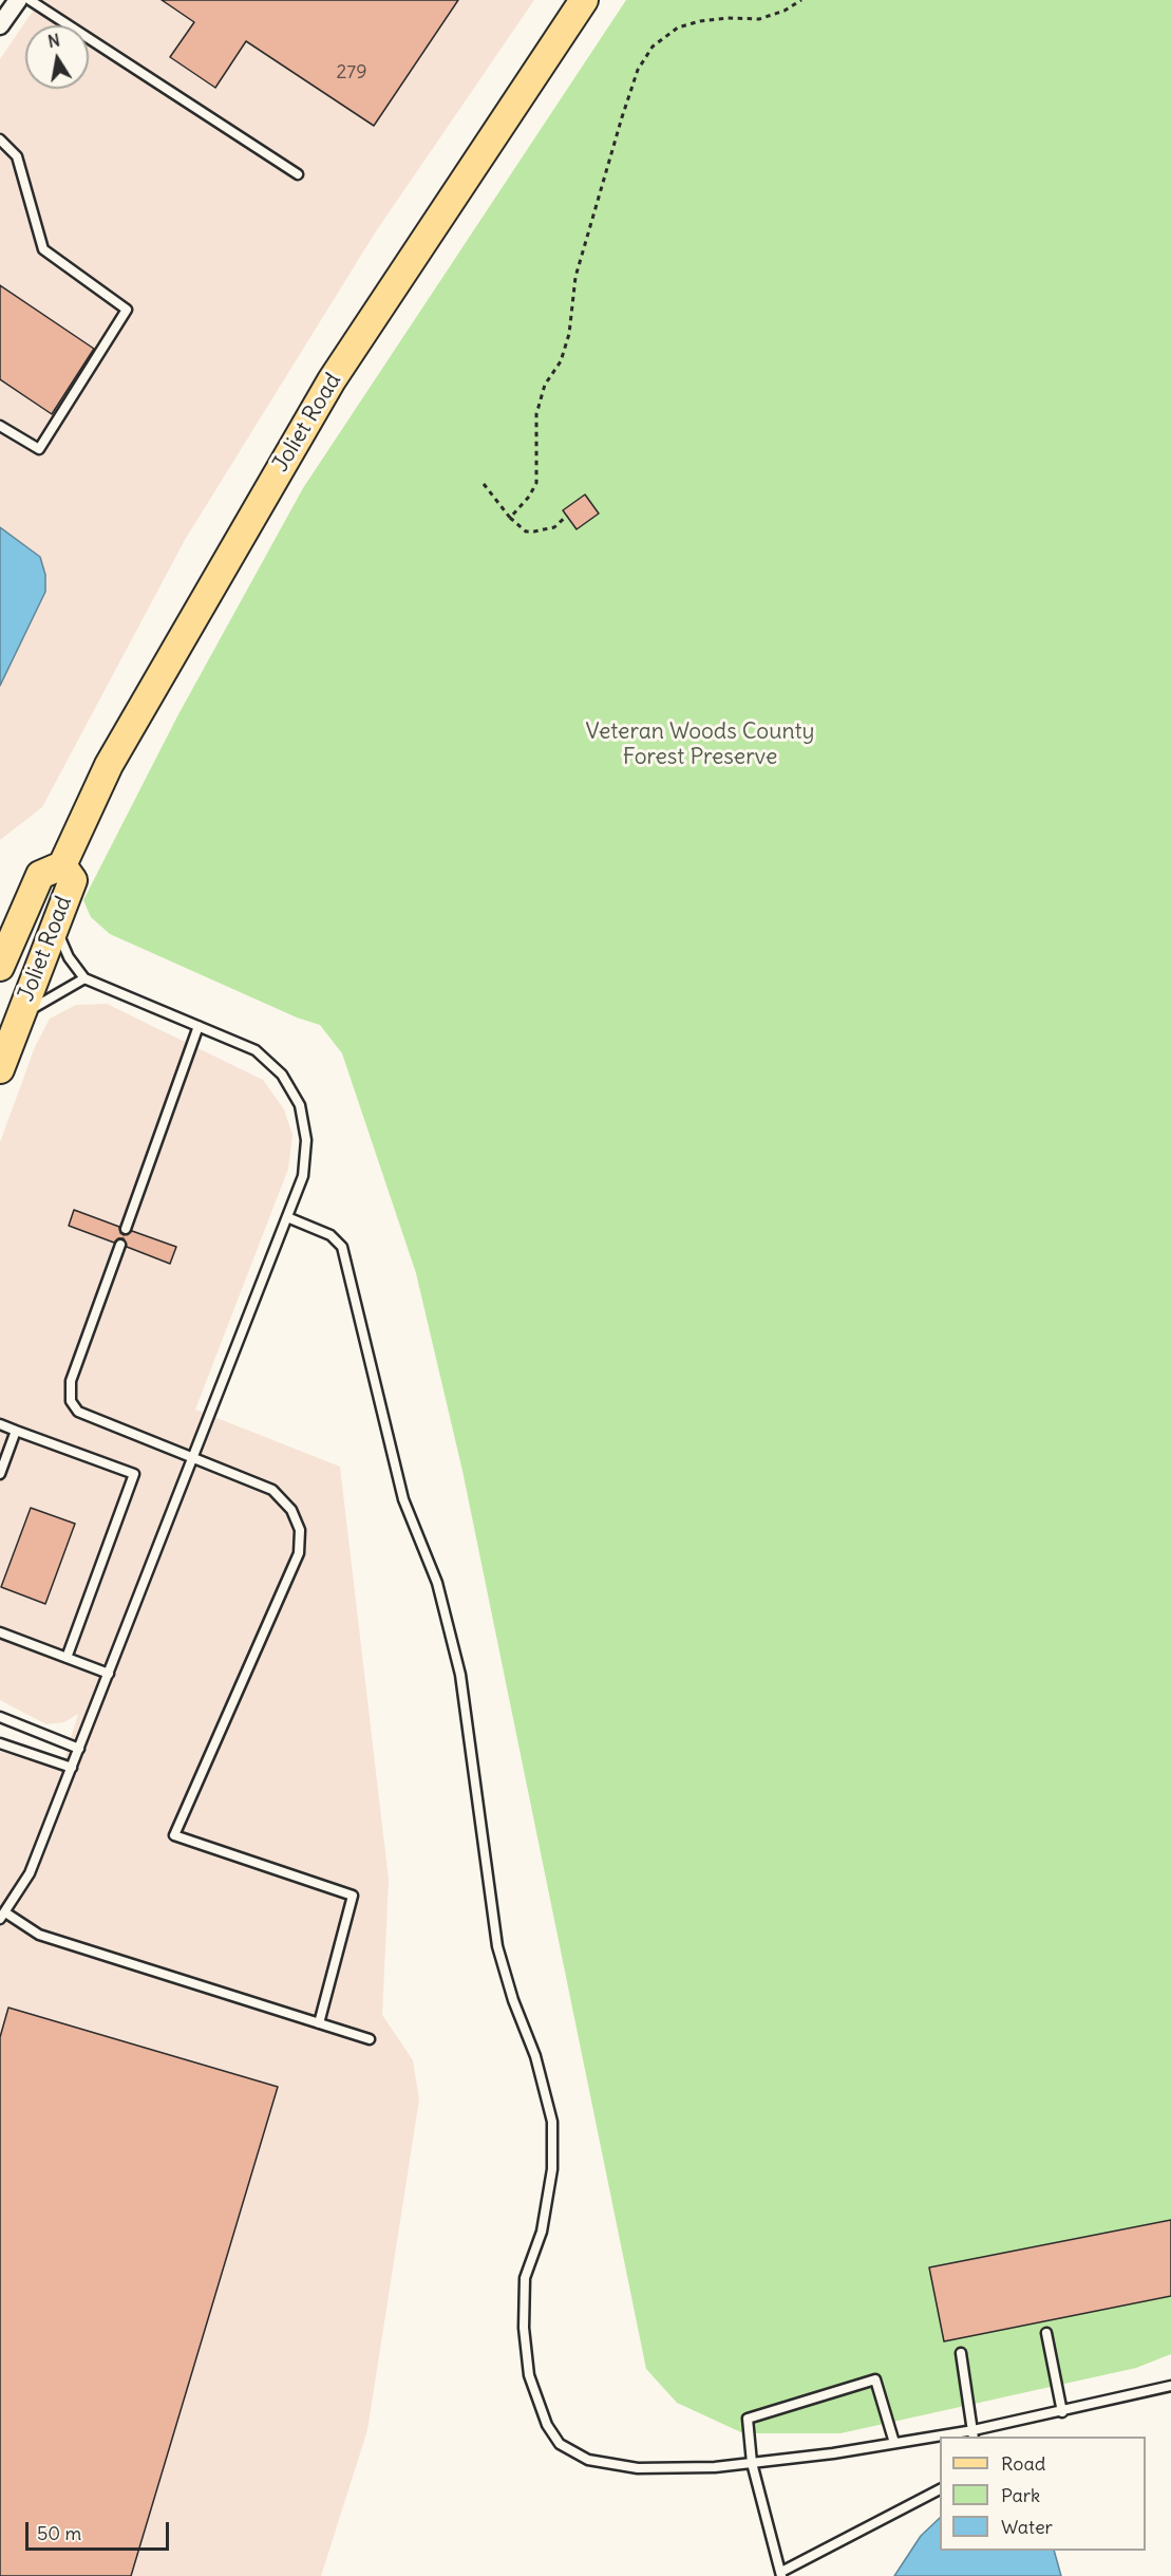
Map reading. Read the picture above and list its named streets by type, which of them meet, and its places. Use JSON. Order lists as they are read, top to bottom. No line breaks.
{"streets":{"main road":["Joliet Road"]},"parks":["Veteran Woods County Forest Preserve"],"house_numbers":["279"],"legend":["Road","Park","Water"],"scale_bar":"50 m","north":"top"}
